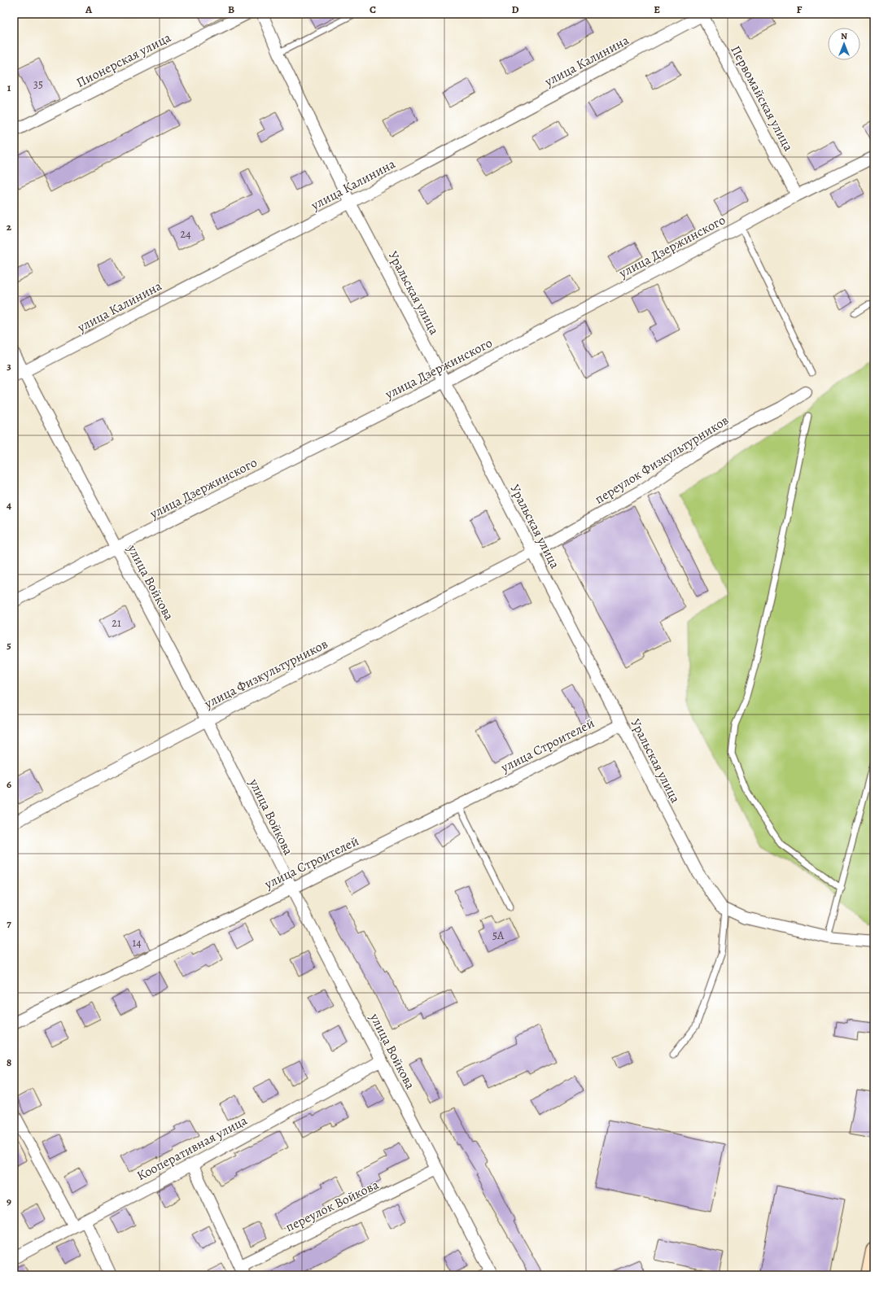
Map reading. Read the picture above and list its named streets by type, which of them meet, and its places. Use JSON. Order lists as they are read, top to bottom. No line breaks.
{"streets":{"street":["Пионерская улица","улица Калинина","Первомайская улица","улица Дзержинского","Уральская улица","переулок Физкультурников","улица Войкова","улица Физкультурников","улица Строителей","Кооперативная улица","переулок Войкова"]},"crossings":[["улица Калинина","Первомайская улица"],["улица Калинина","Уральская улица"],["улица Калинина","улица Войкова"],["Первомайская улица","улица Дзержинского"],["улица Дзержинского","Уральская улица"],["улица Дзержинского","улица Войкова"],["Уральская улица","переулок Физкультурников"],["Уральская улица","улица Физкультурников"],["Уральская улица","улица Строителей"],["переулок Физкультурников","улица Физкультурников"],["улица Войкова","улица Физкультурников"],["улица Войкова","улица Строителей"],["улица Войкова","Кооперативная улица"],["улица Войкова","переулок Войкова"]],"house_numbers":["35","24","21","5А","14"],"north":"top","grid":{"columns":["A","B","C","D","E","F"],"rows":["1","2","3","4","5","6","7","8","9"]}}
